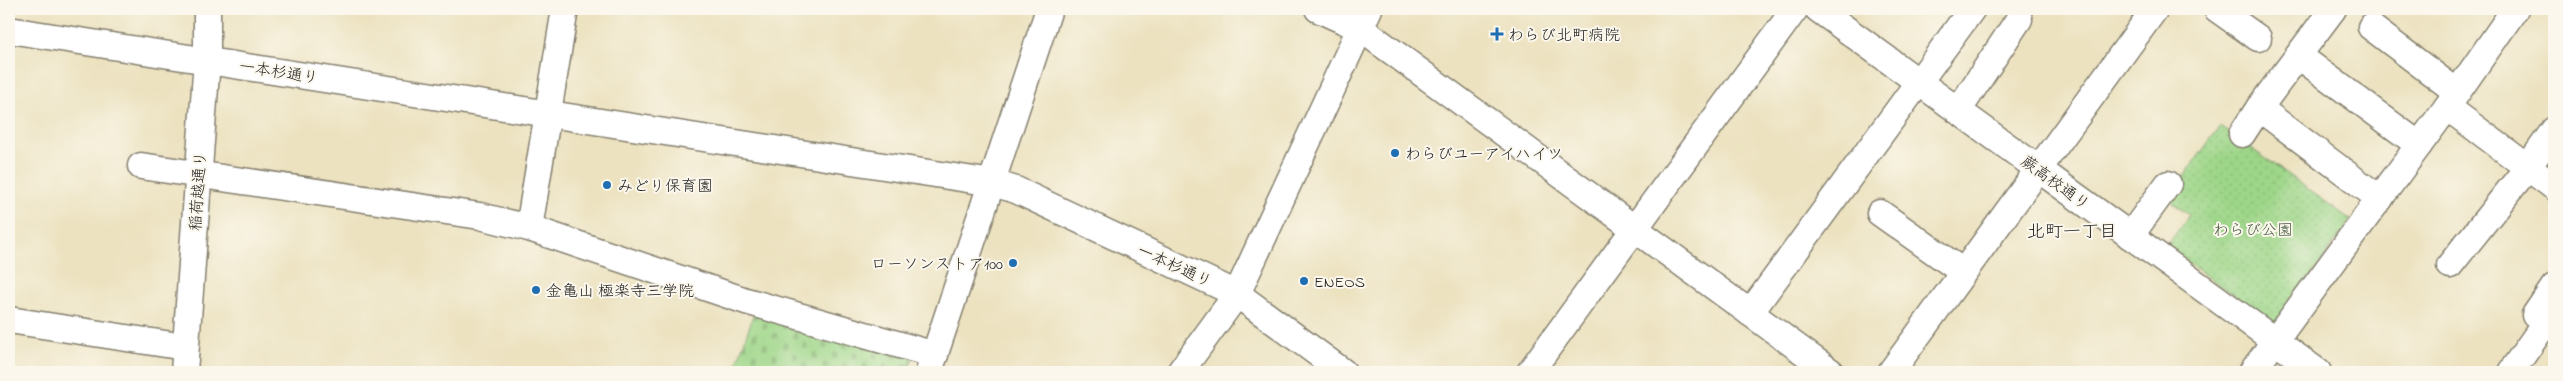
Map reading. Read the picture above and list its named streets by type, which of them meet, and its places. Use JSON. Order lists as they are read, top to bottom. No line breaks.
{"streets":{"street":["一本杉通り","蕨高校通り","稲荷越通り"]},"crossings":[["一本杉通り","稲荷越通り"]],"districts":["北町一丁目"],"parks":["わらび公園"],"places":{"health":["わらび北町病院"],"other":["わらびユーアイハイツ","みどり保育園","ローソンストア100","ENEOS","金亀山 極楽寺三学院"]}}
